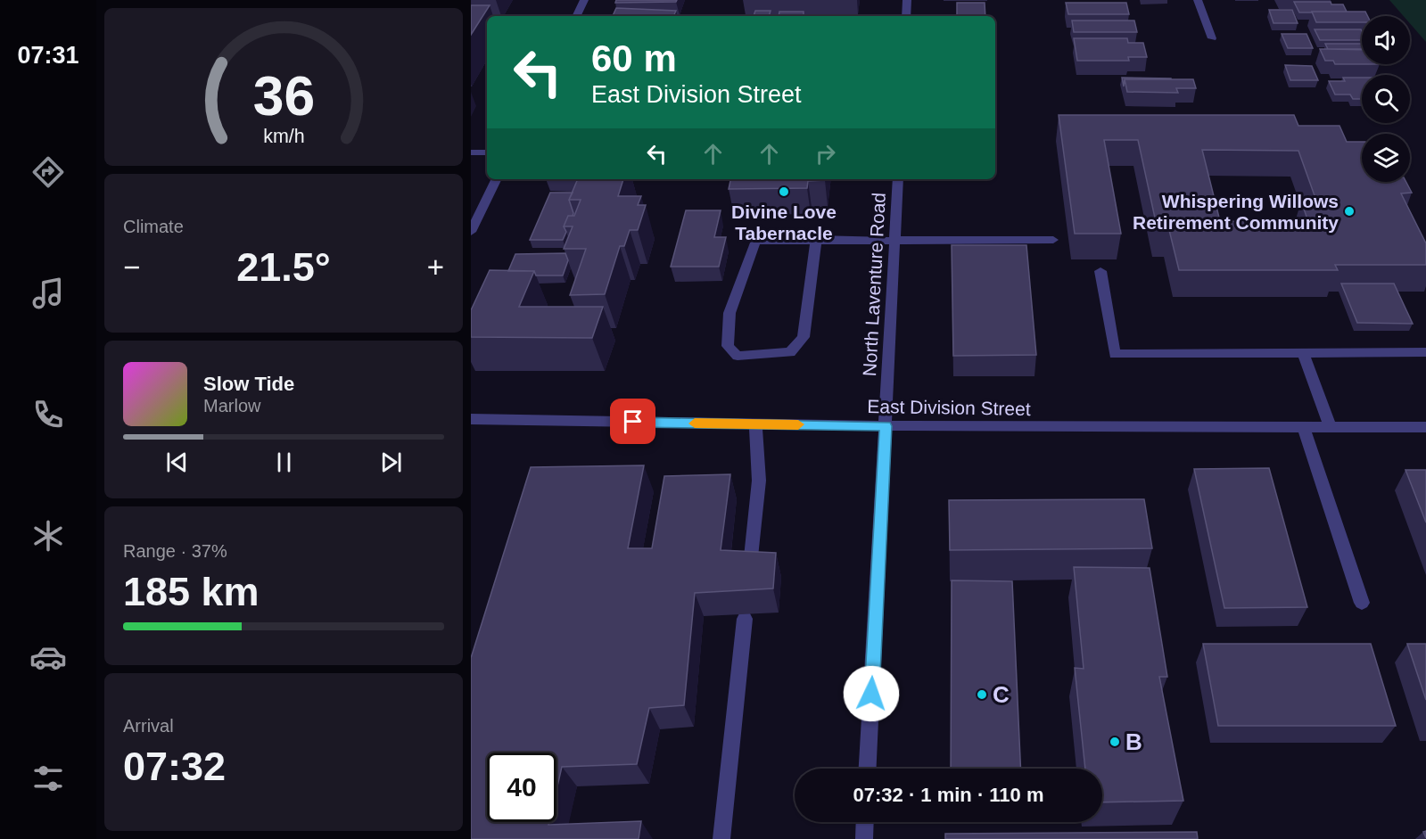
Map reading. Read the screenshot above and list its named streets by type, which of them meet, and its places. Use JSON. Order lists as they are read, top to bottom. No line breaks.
{"streets":{"street":["North Laventure Road","East Division Street"]},"crossings":[["North Laventure Road","East Division Street"]],"places":["Divine Love Tabernacle","Whispering Willows Retirement Community","C","B"],"page":{"tabs":"07:31","turn":["60 m","East Division Street"],"tile":["Climate",["Range · 37%","185 km"],["Arrival","07:32"]],"heat":["−","21.5°","+"],"song":["Slow Tide","Marlow"],"limit":"40","trip":"07:32 · 1 min · 110 m","gauge":["36","km/h"]}}
